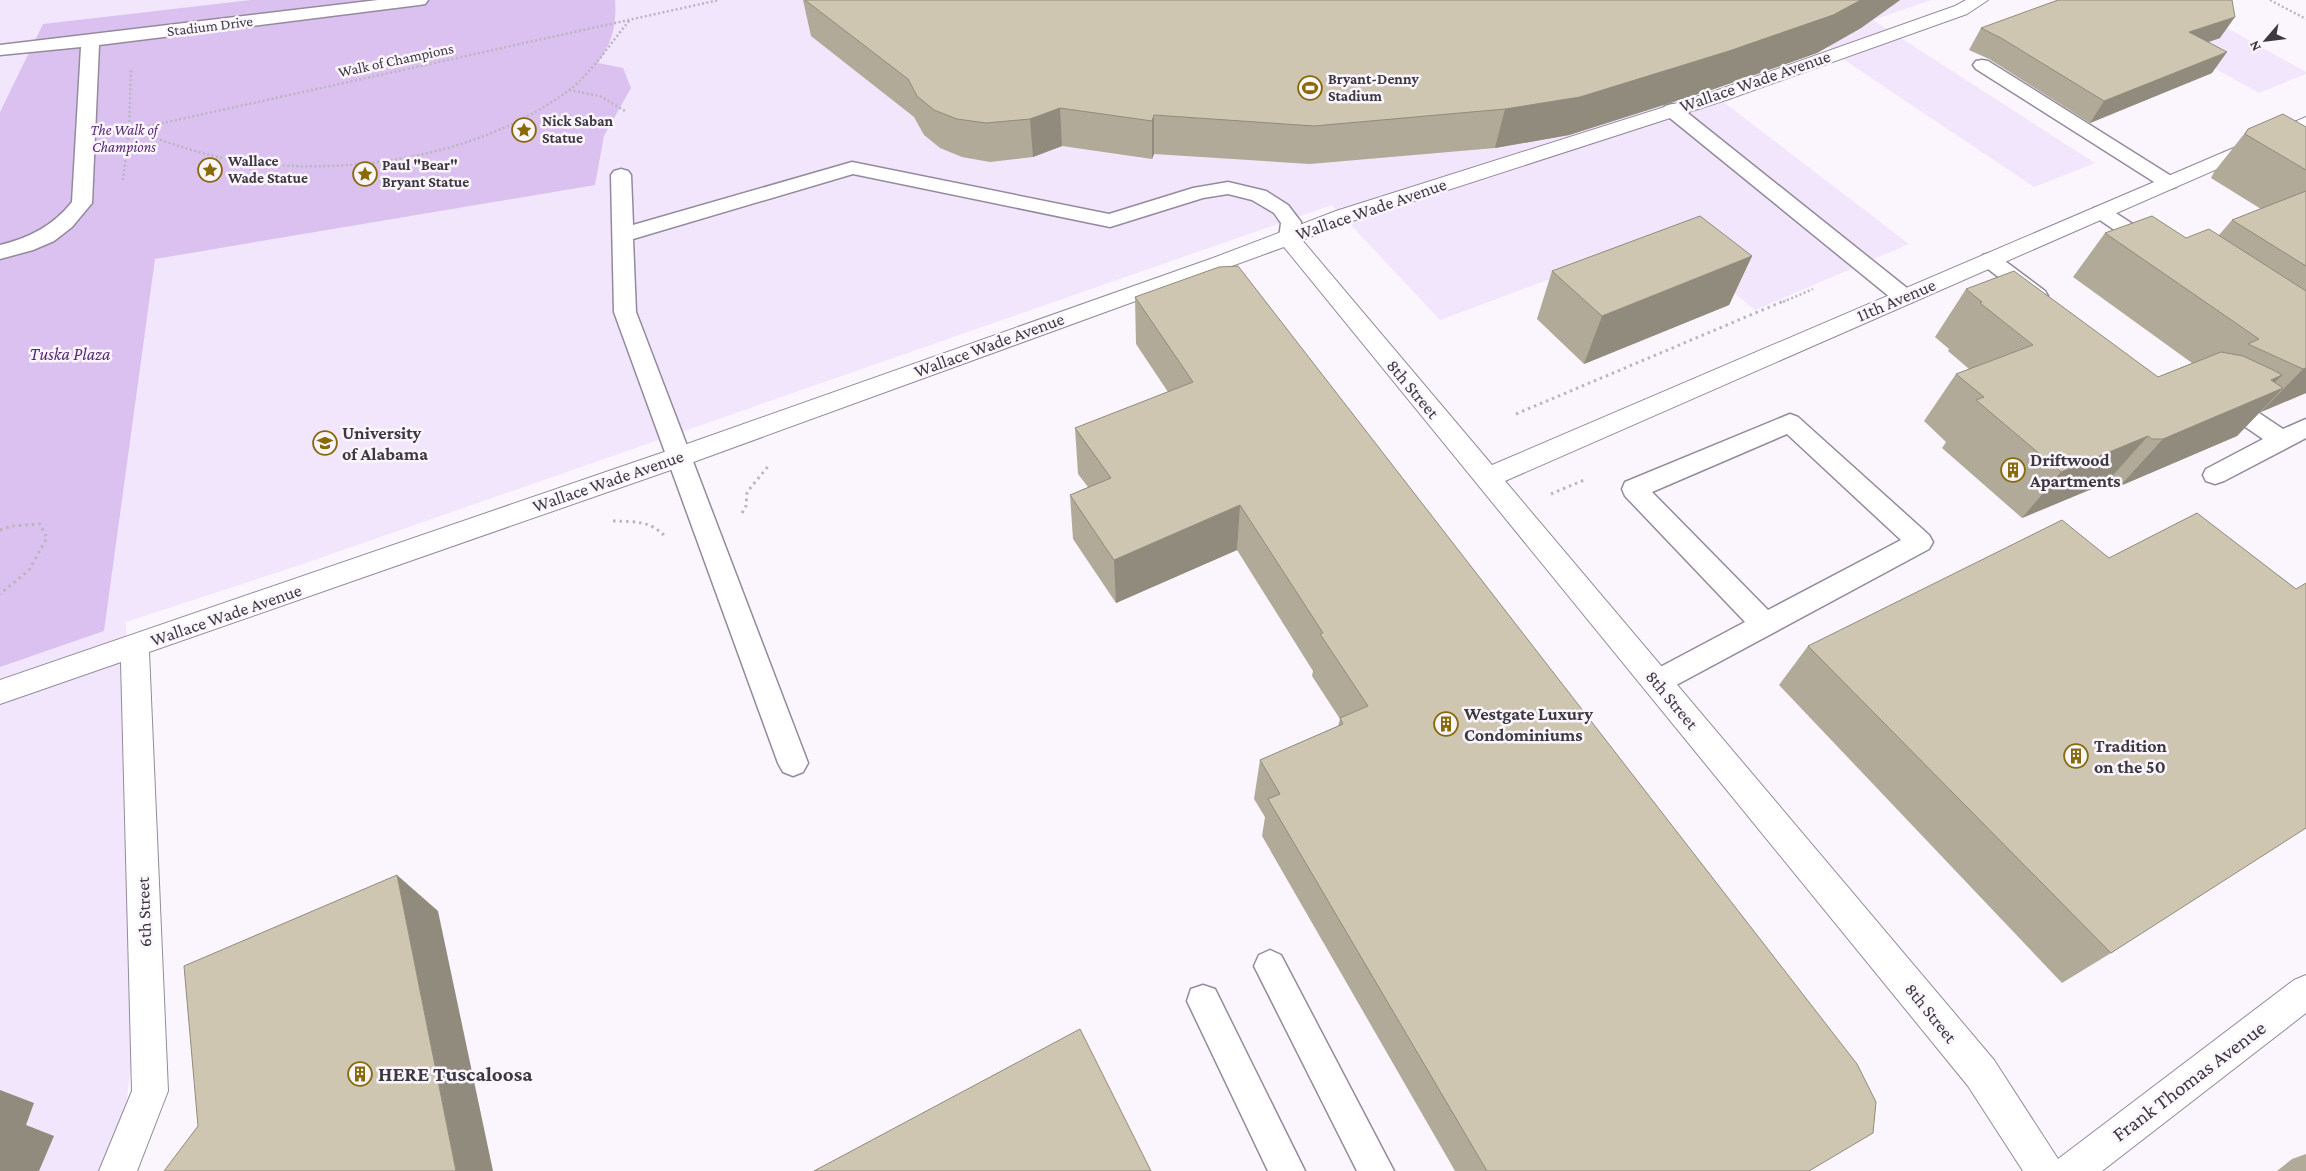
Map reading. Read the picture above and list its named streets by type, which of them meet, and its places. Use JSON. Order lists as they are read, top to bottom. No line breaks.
{"streets":{"street":["Wallace Wade Avenue","11th Avenue","8th Street","6th Street","Frank Thomas Avenue"],"lane":["Stadium Drive"],"path":["Walk of Champions"]},"crossings":[["Wallace Wade Avenue","8th Street"],["Wallace Wade Avenue","6th Street"],["11th Avenue","8th Street"]],"parks":["The Walk of Champions","Tuska Plaza"],"places":{"sports":["Bryant-Denny Stadium"],"place":["Nick Saban Statue","Wallace Wade Statue","Paul \"Bear\" Bryant Statue"],"school or university":["University of Alabama"],"building":["Driftwood Apartments","Westgate Luxury Condominiums","Tradition on the 50","HERE Tuscaloosa"]},"north":"bottom left"}
